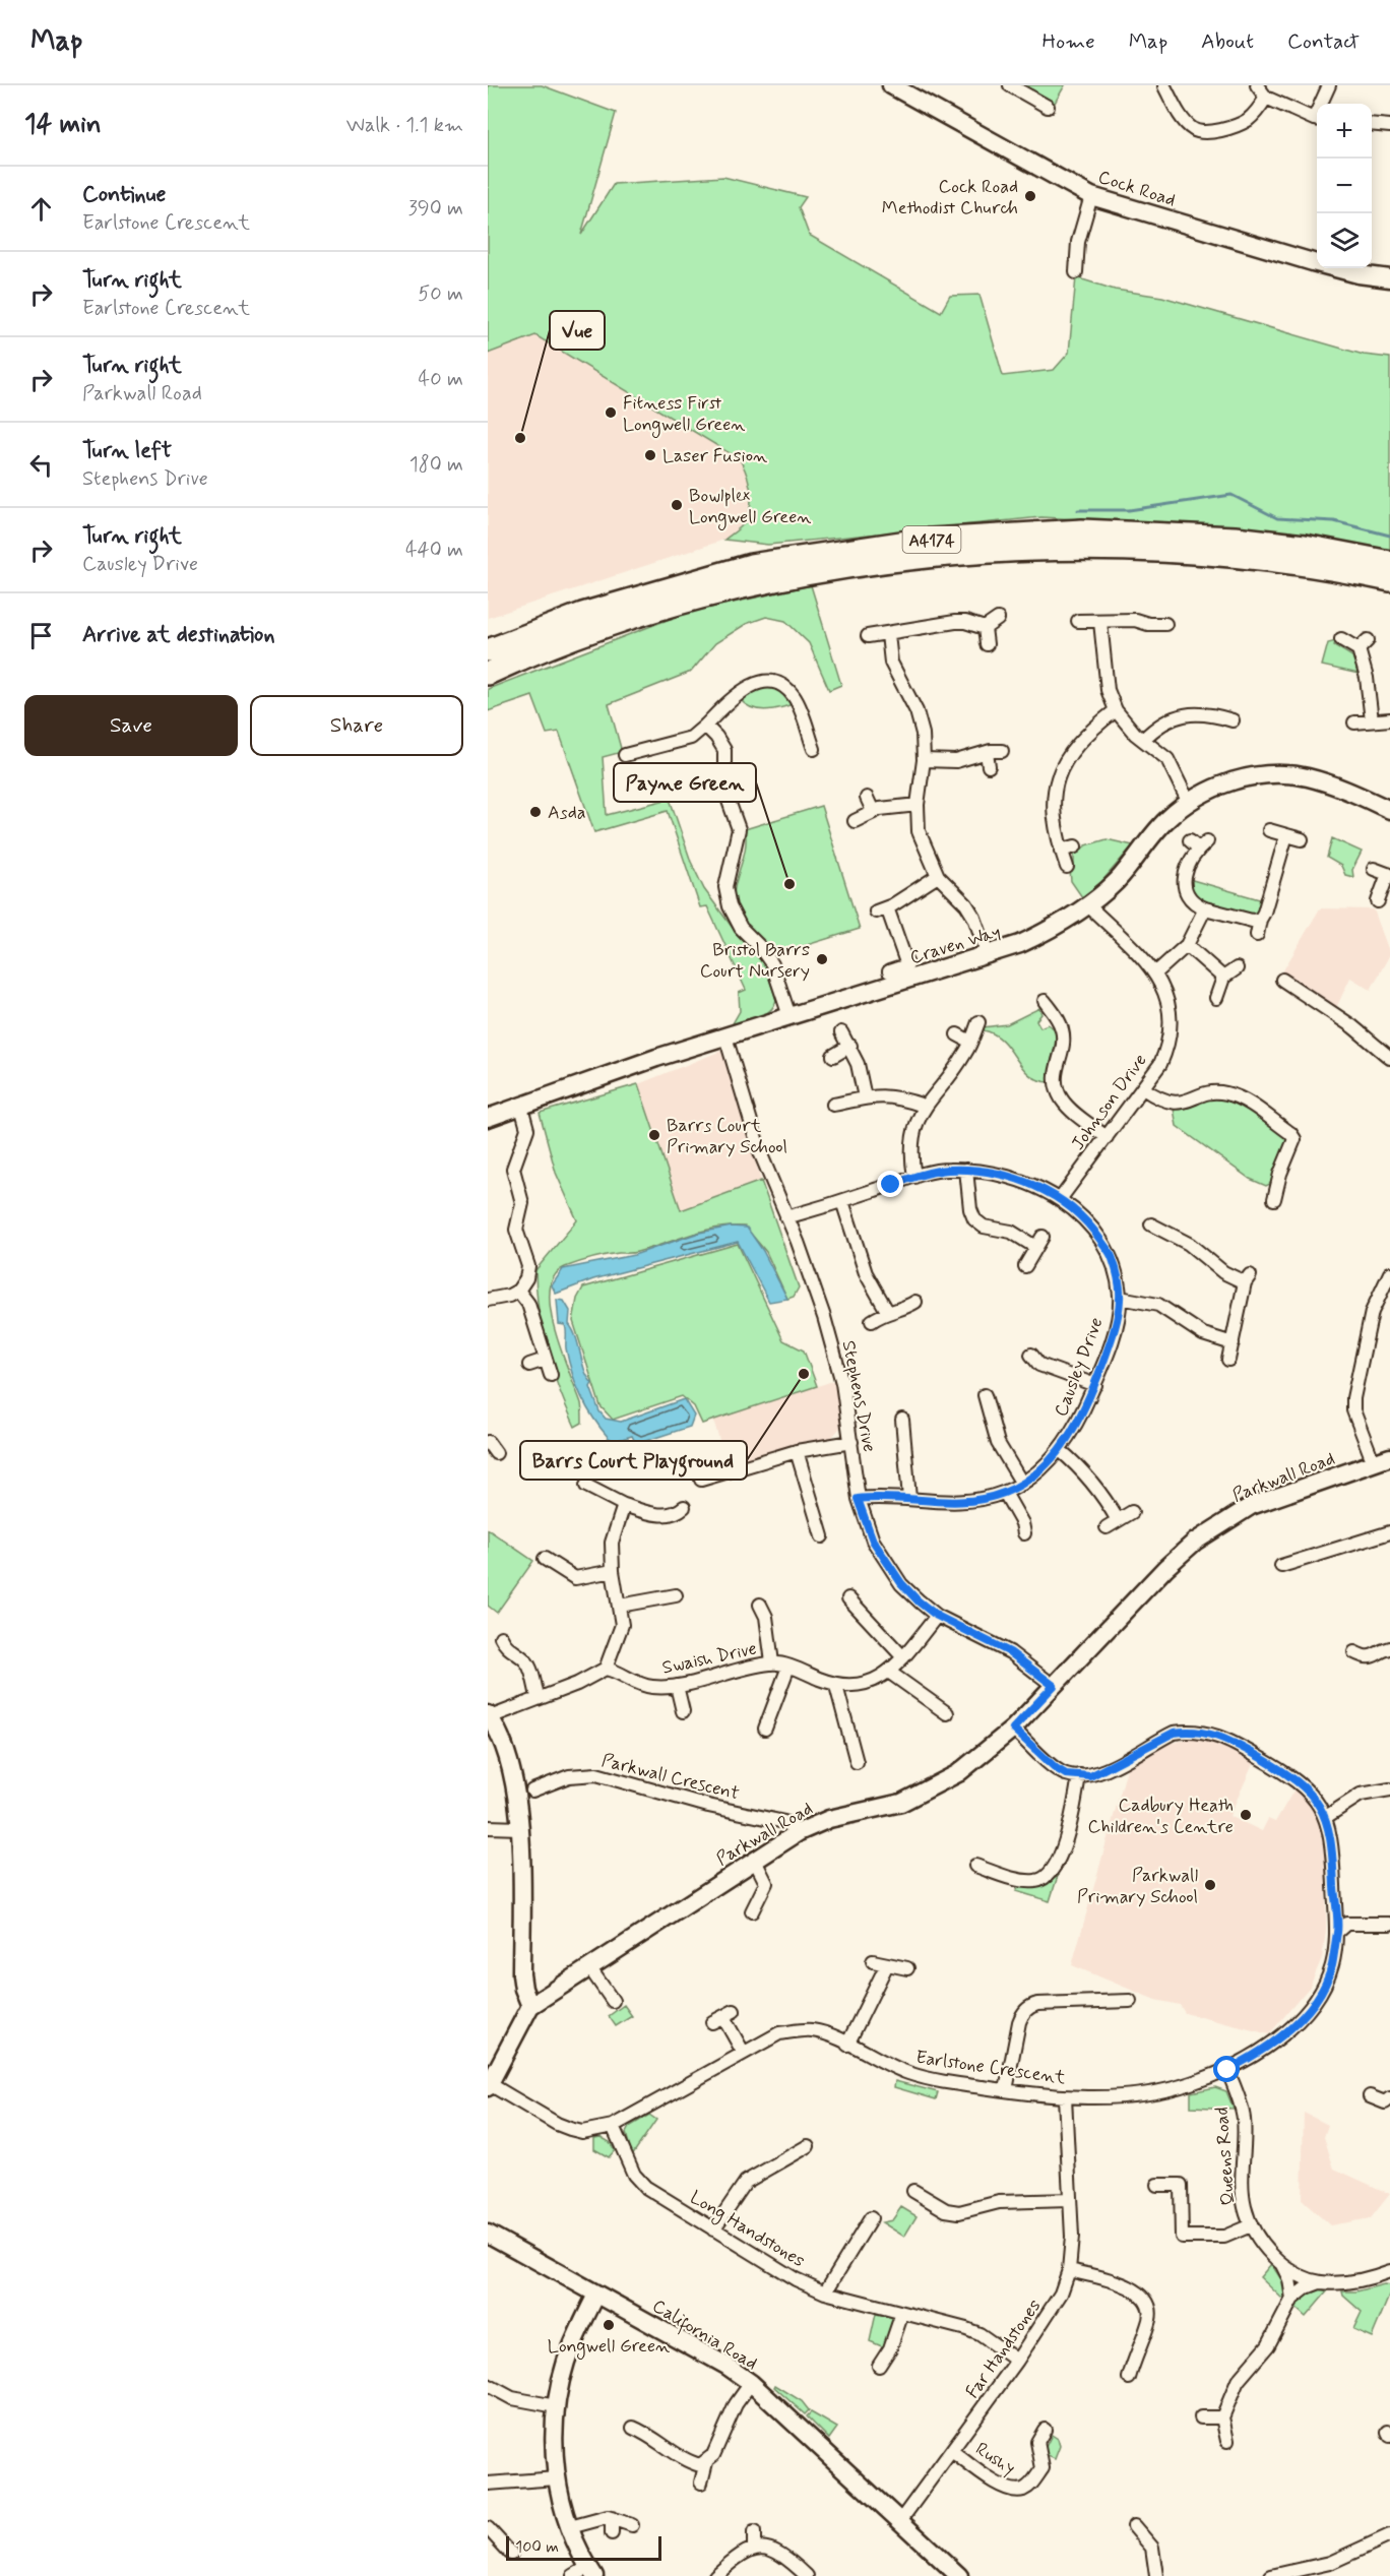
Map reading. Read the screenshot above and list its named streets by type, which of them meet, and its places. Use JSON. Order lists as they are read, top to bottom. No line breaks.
{"streets":{"highway":["A4174"],"street":["Cock Road","Craven Way","Johnson Drive","Causley Drive","Stephens Drive","Parkwall Road","Swaish Drive","Parkwall Crescent","Earlstone Crescent","Queens Road","Long Handstones","California Road","Far Handstones","Rushy"]},"crossings":[["Craven Way","Johnson Drive"],["Craven Way","Stephens Drive"],["Johnson Drive","Causley Drive"],["Causley Drive","Stephens Drive"],["Stephens Drive","Parkwall Road"],["Stephens Drive","Swaish Drive"],["Parkwall Road","Parkwall Crescent"],["Parkwall Road","Earlstone Crescent"],["Earlstone Crescent","Queens Road"],["Earlstone Crescent","Long Handstones"],["Earlstone Crescent","Far Handstones"],["Long Handstones","Far Handstones"],["California Road","Far Handstones"],["Far Handstones","Rushy"]],"places":["Cock Road Methodist Church","Fitness First Longwell Green","Vue","Laser Fusion","Bowlplex Longwell Green","Asda","Payne Green","Bristol Barrs Court Nursery","Barrs Court Primary School","Barrs Court Playground","Cadbury Heath Children's Centre","Parkwall Primary School","Longwell Green"],"scale_bar":"100 m","page":{"header":"Map","nav":["Home","Map","About","Contact"],"heading":["14 min","Walk · 1.1 km"],"map_buttons":["+","−"],"list":[["Continue","Earlstone Crescent","390 m"],["Turn right","Earlstone Crescent","50 m"],["Turn right","Parkwall Road","40 m"],["Turn left","Stephens Drive","180 m"],["Turn right","Causley Drive","440 m"],"Arrive at destination"],"buttons":["Save","Share"],"scale":"100 m"}}
